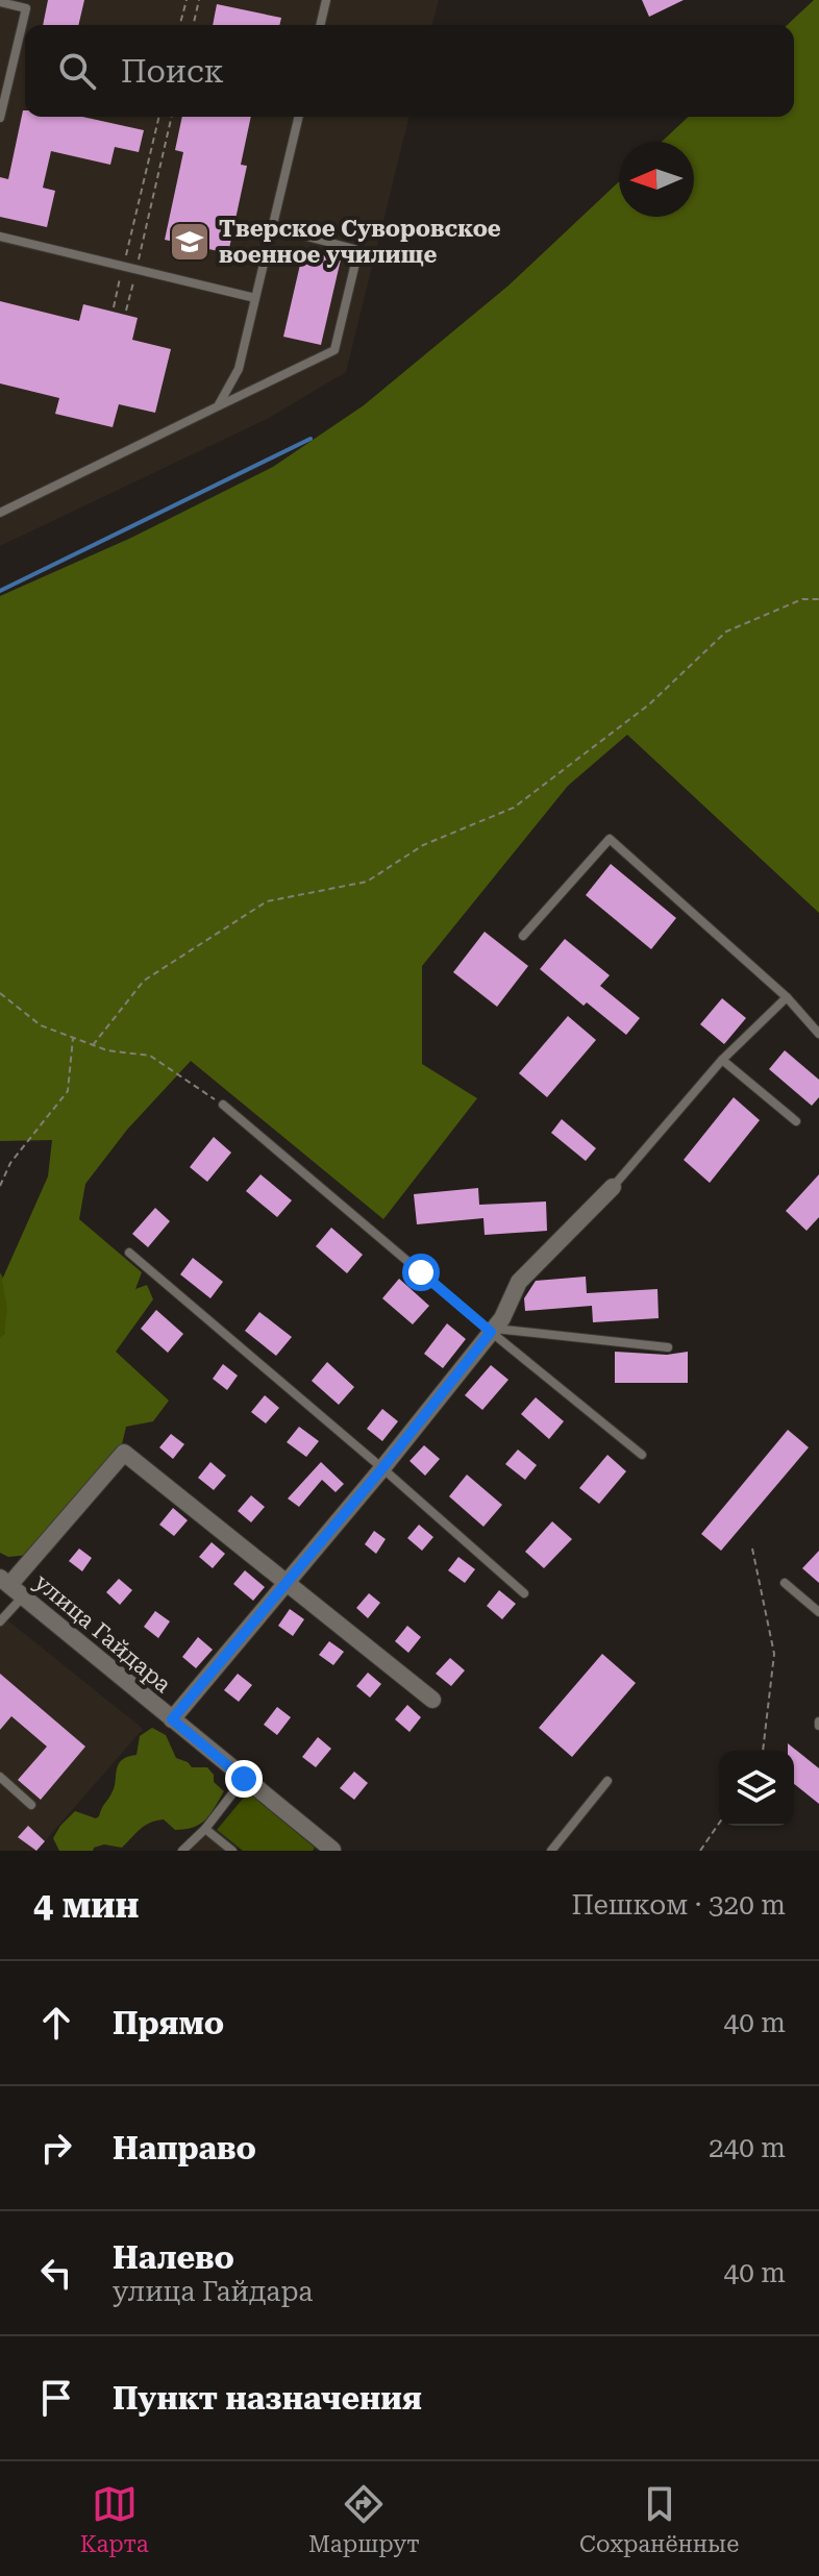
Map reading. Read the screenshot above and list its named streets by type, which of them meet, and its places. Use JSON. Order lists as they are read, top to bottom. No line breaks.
{"streets":{"street":["улица Гайдара"]},"places":{"school or university":["Тверское Суворовское военное училище"]},"north":"left","page":{"search":"Поиск","heading":["4 мин","Пешком · 320 m"],"list":[["Прямо","40 m"],["Направо","240 m"],["Налево","улица Гайдара","40 m"],"Пункт назначения"],"nav":["Карта","Маршрут","Сохранённые"]}}
